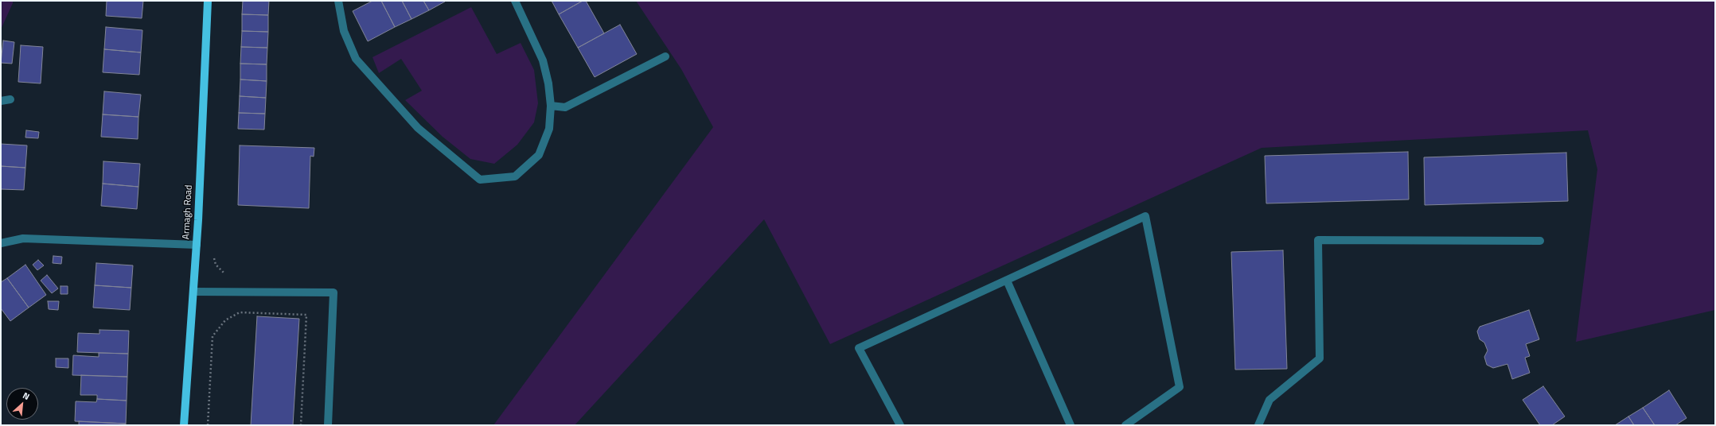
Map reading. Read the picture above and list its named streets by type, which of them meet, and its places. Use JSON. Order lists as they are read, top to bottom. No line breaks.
{"streets":{"main road":["Armagh Road"]},"north":"top right"}
